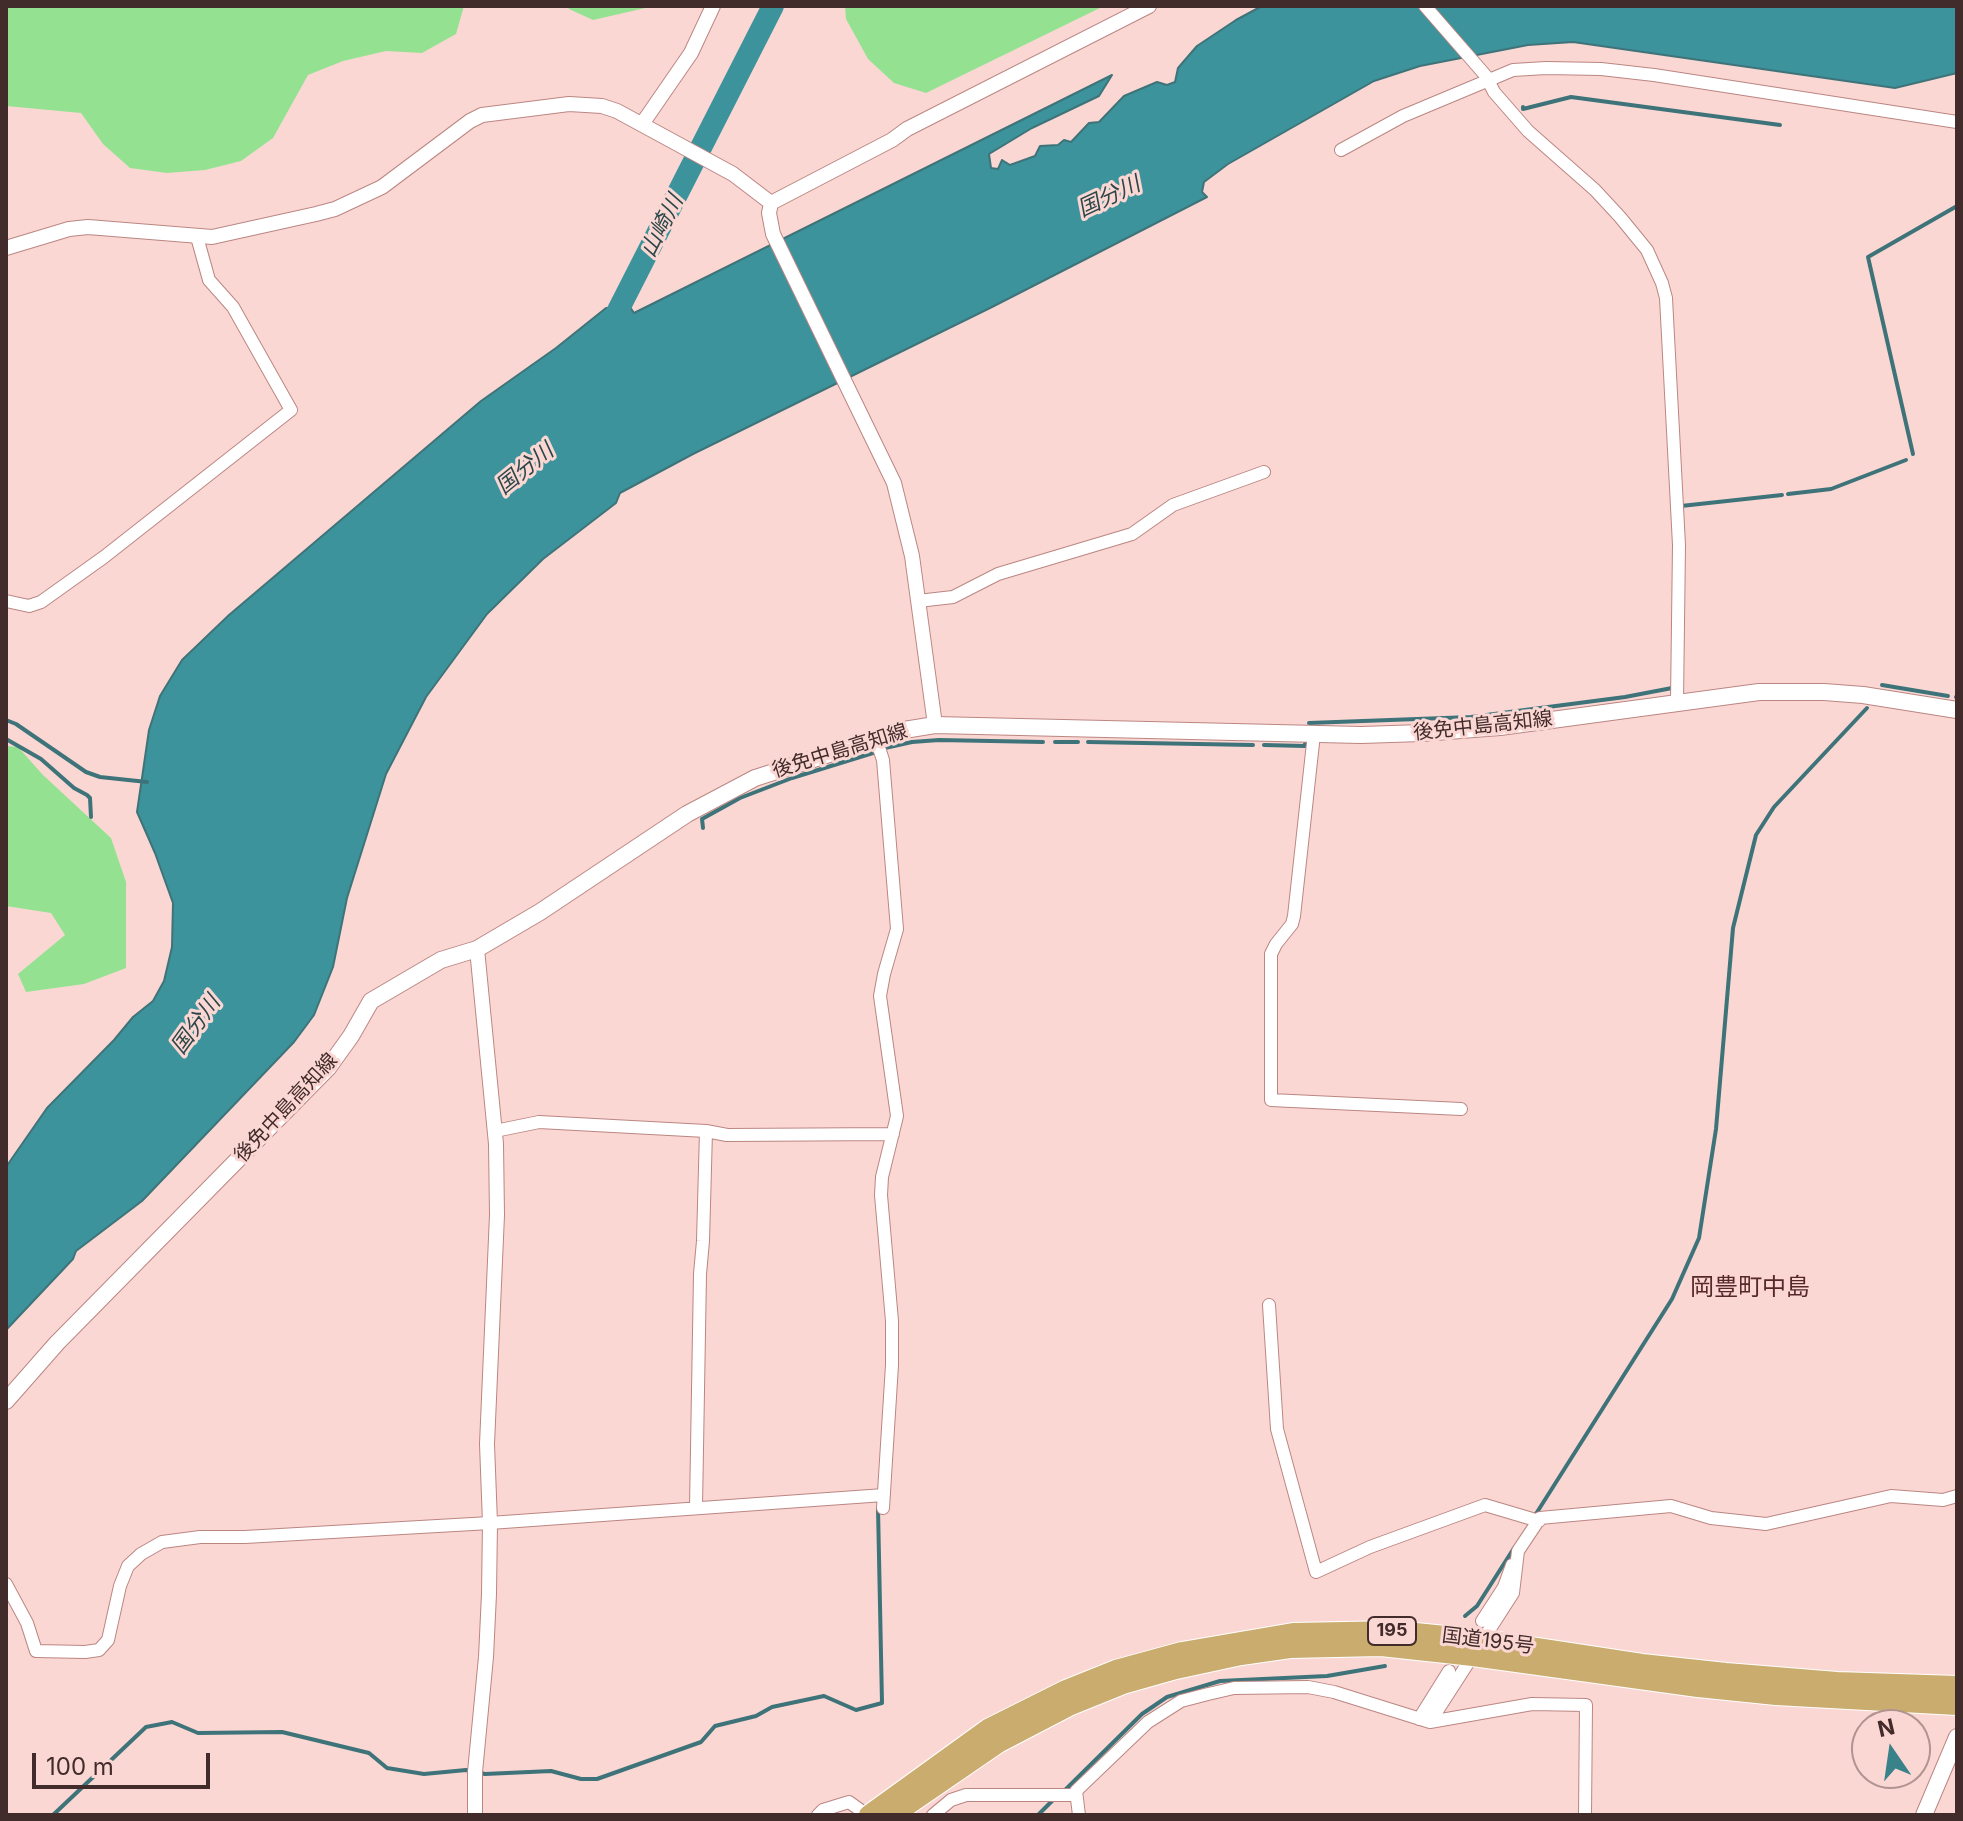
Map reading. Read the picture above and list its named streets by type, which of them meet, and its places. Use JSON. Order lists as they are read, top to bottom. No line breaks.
{"streets":{"highway":["195","国道195号"],"main road":["後免中島高知線"]},"districts":["岡豊町中島"],"water":["国分川","山崎川"],"scale_bar":"100 m","north":"top"}
